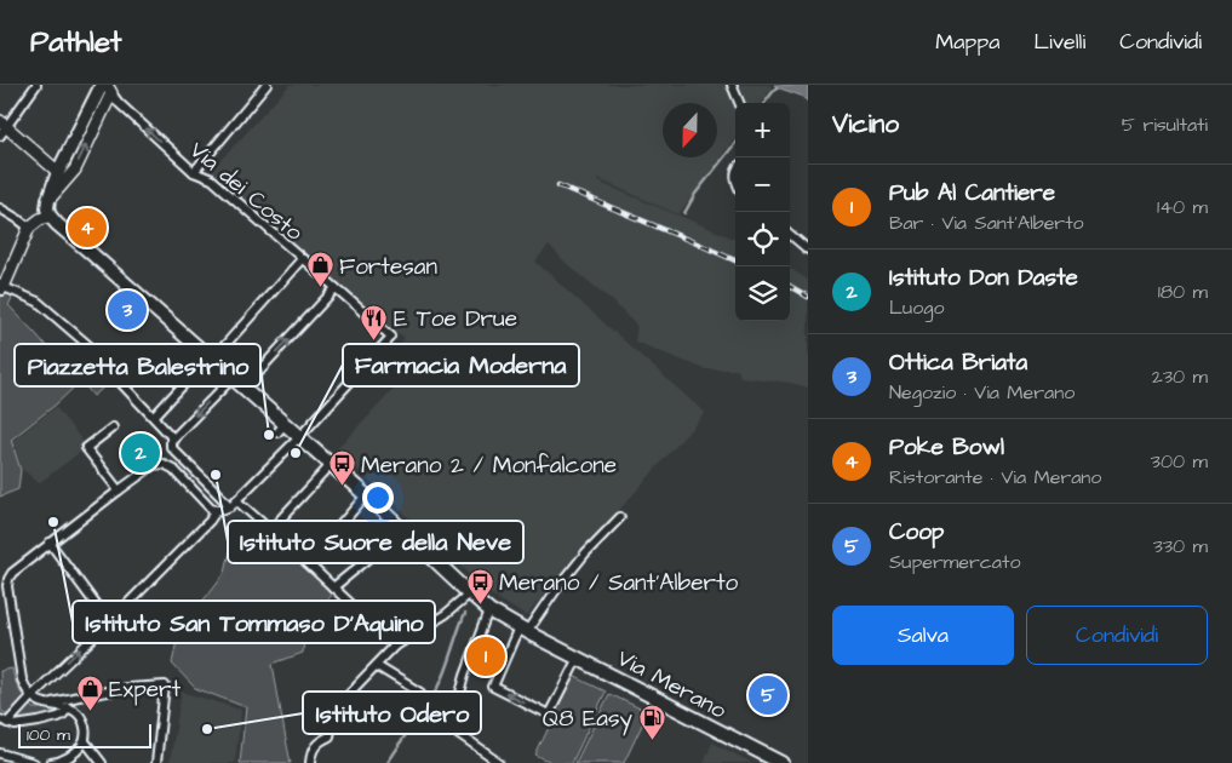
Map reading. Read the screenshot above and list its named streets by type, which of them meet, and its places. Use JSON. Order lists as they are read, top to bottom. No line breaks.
{"streets":{"main road":["Via Merano"],"street":["Via dei Costo"]},"crossings":[["Via dei Costo","Via Merano"]],"places":{"shop":["Fortesan","Expert"],"restaurant":["E Toe Drue"],"other":["Piazzetta Balestrino","Farmacia Moderna","Istituto Suore della Neve","Istituto San Tommaso D'Aquino","Istituto Odero"],"bus stop":["Merano 2 / Monfalcone","Merano / Sant'Alberto"],"fuel station":["Q8 Easy"]},"scale_bar":"100 m","north":"bottom","page":{"header":"Pathlet","nav":["Mappa","Livelli","Condividi"],"heading":["Vicino","5 risultati"],"map_buttons":["+","−"],"list":[{"mark":"1","name":"Pub Al Cantiere","note":"Bar · Via Sant'Alberto","value":"140 m"},{"mark":"2","name":"Istituto Don Daste","note":"Luogo","value":"180 m"},{"mark":"3","name":"Ottica Briata","note":"Negozio · Via Merano","value":"230 m"},{"mark":"4","name":"Poke Bowl","note":"Ristorante · Via Merano","value":"300 m"},{"mark":"5","name":"Coop","note":"Supermercato","value":"330 m"}],"pins":["4","3","2","1","5"],"buttons":["Salva","Condividi"],"scale":"100 m"}}
